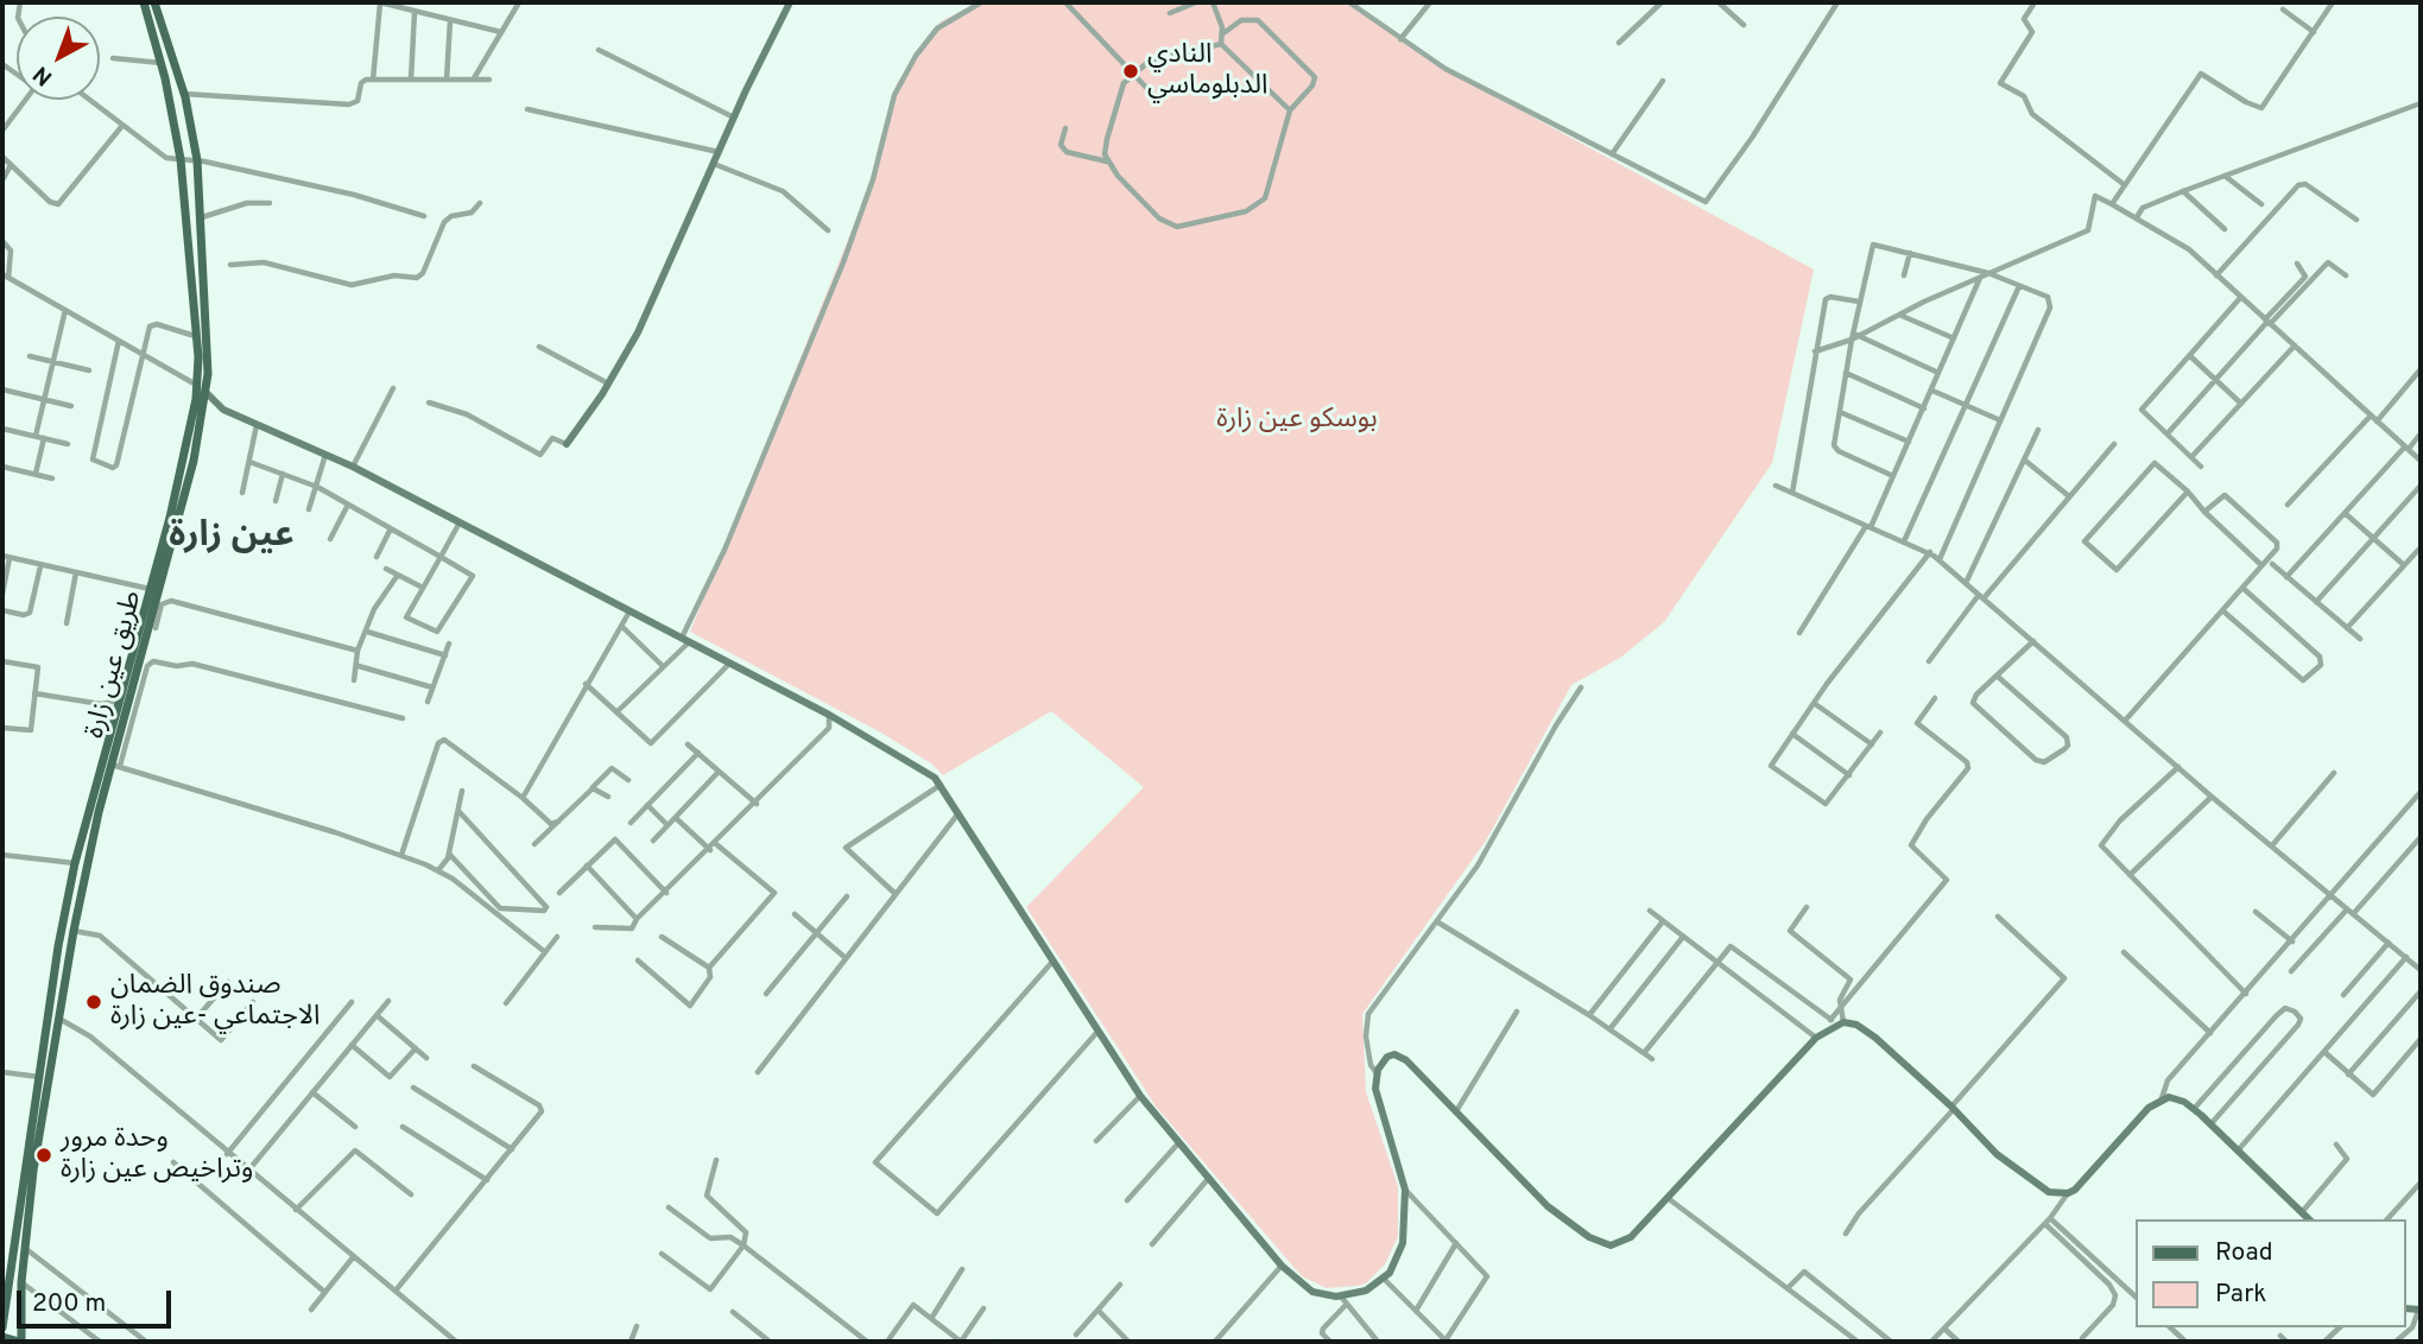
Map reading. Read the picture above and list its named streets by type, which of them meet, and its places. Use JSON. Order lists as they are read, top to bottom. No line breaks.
{"streets":{"main road":["طريق عين زارة"]},"districts":["عين زارة"],"parks":["بوسكو عين زارة"],"places":["النادي الدبلوماسي","صندوق الضمان الاجتماعي -عين زارة","وحدة مرور وتراخيص عين زارة"],"legend":["Road","Park"],"scale_bar":"200 m","north":"bottom left"}
